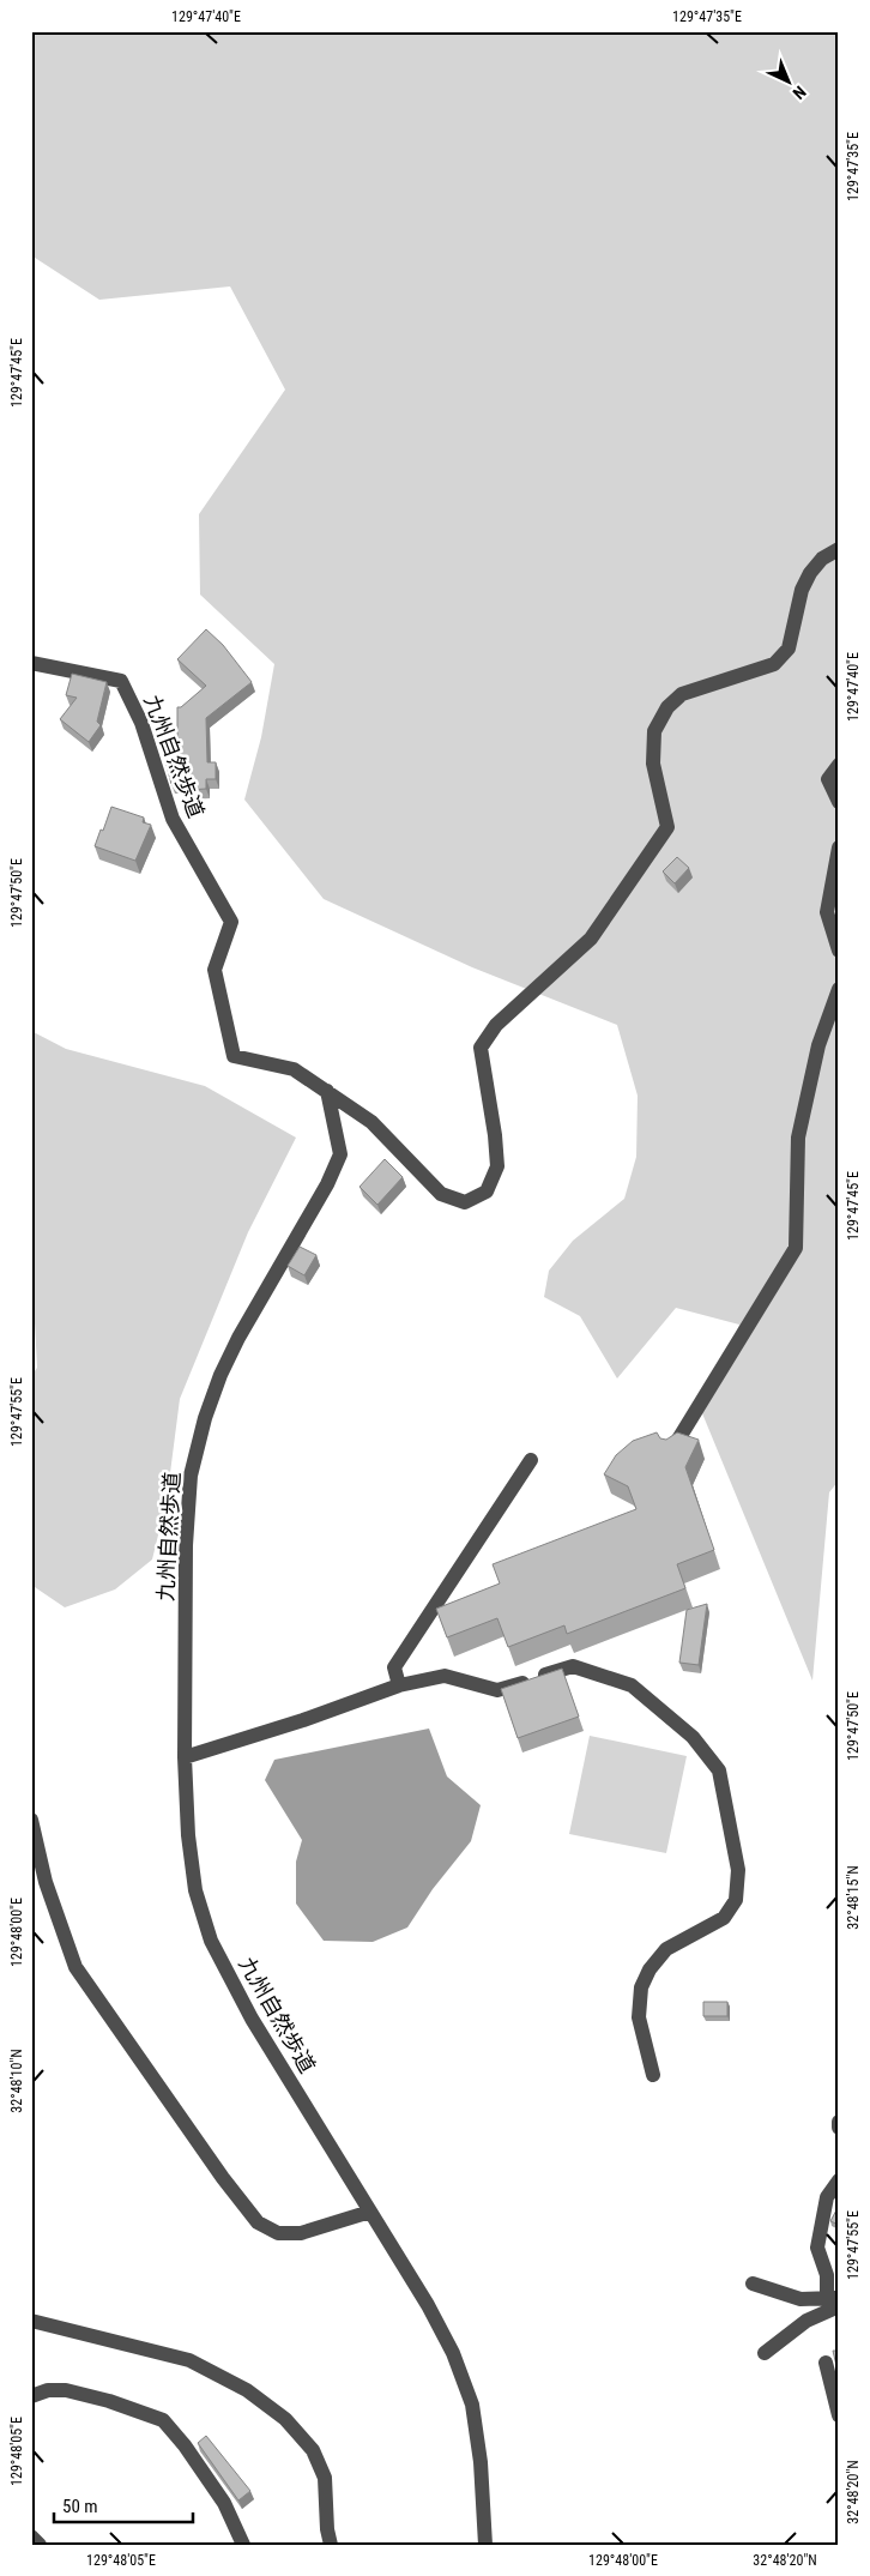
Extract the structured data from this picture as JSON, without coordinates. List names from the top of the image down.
{
  "streets": {
    "street": ["九州自然歩道"]
  },
  "scale_bar": "50 m",
  "north": "bottom right",
  "coordinates": [
    "129°47'40\"E",
    "129°47'35\"E",
    "129°47'45\"E",
    "129°47'50\"E",
    "129°47'55\"E",
    "32°48'15\"N",
    "129°48'00\"E",
    "32°48'10\"N",
    "129°48'05\"E",
    "32°48'20\"N"
  ]
}
